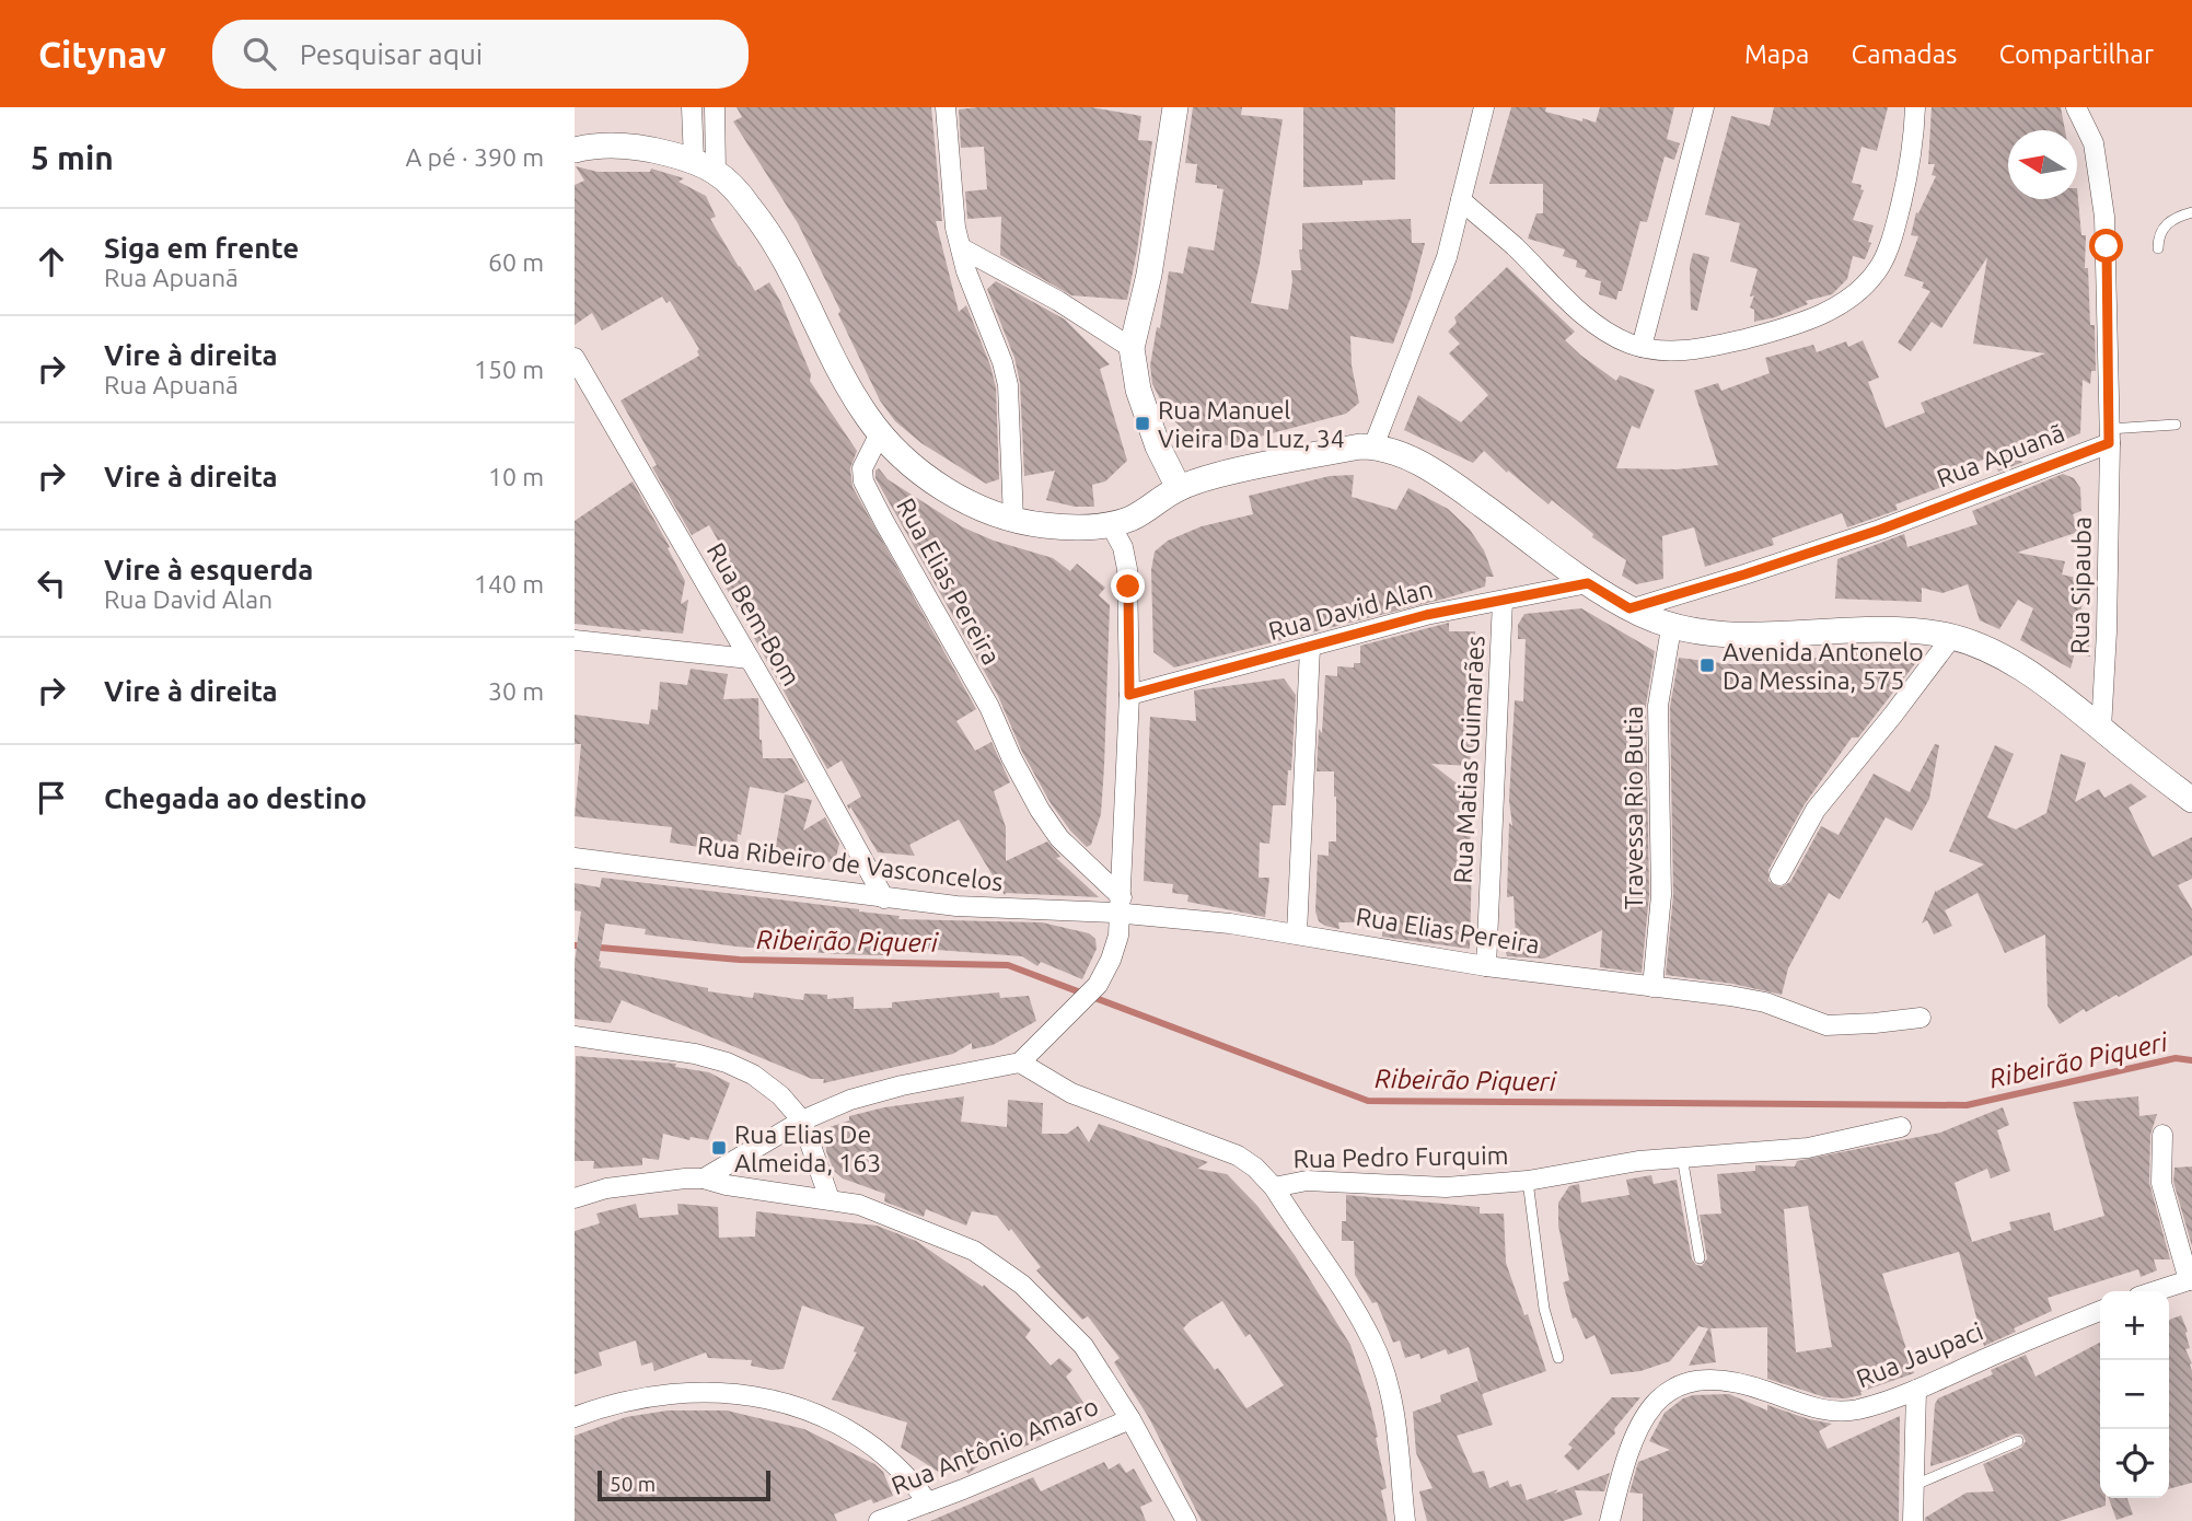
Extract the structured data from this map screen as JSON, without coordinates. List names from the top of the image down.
{
  "streets": {
    "street": [
      "Rua Apuanã",
      "Rua Elias Pereira",
      "Rua Sipauba",
      "Rua David Alan",
      "Rua Bem-Bom",
      "Rua Matias Guimarães",
      "Travessa Rio Butia",
      "Rua Ribeiro de Vasconcelos",
      "Rua Pedro Furquim",
      "Rua Jaupaci",
      "Rua Antônio Amaro"
    ]
  },
  "crossings": [
    ["Rua Apuanã", "Rua Sipauba"],
    ["Rua Elias Pereira", "Rua Matias Guimarães"],
    ["Rua Elias Pereira", "Travessa Rio Butia"],
    ["Rua Elias Pereira", "Rua Ribeiro de Vasconcelos"],
    ["Rua David Alan", "Rua Matias Guimarães"],
    ["Rua Bem-Bom", "Rua Ribeiro de Vasconcelos"]
  ],
  "water": ["Ribeirão Piqueri"],
  "places": {
    "transit": ["Rua Manuel Vieira Da Luz, 34", "Avenida Antonelo Da Messina, 575", "Rua Elias De Almeida, 163"]
  },
  "scale_bar": "50 m",
  "north": "left",
  "page": {
    "header": "Citynav",
    "search": "Pesquisar aqui",
    "nav": ["Mapa", "Camadas", "Compartilhar"],
    "heading": ["5 min", "A pé · 390 m"],
    "list": [
      ["Siga em frente", "Rua Apuanã", "60 m"],
      ["Vire à direita", "Rua Apuanã", "150 m"],
      ["Vire à direita", "10 m"],
      ["Vire à esquerda", "Rua David Alan", "140 m"],
      ["Vire à direita", "30 m"],
      "Chegada ao destino"
    ],
    "map_buttons": ["+", "−"],
    "scale": "50 m"
  }
}
